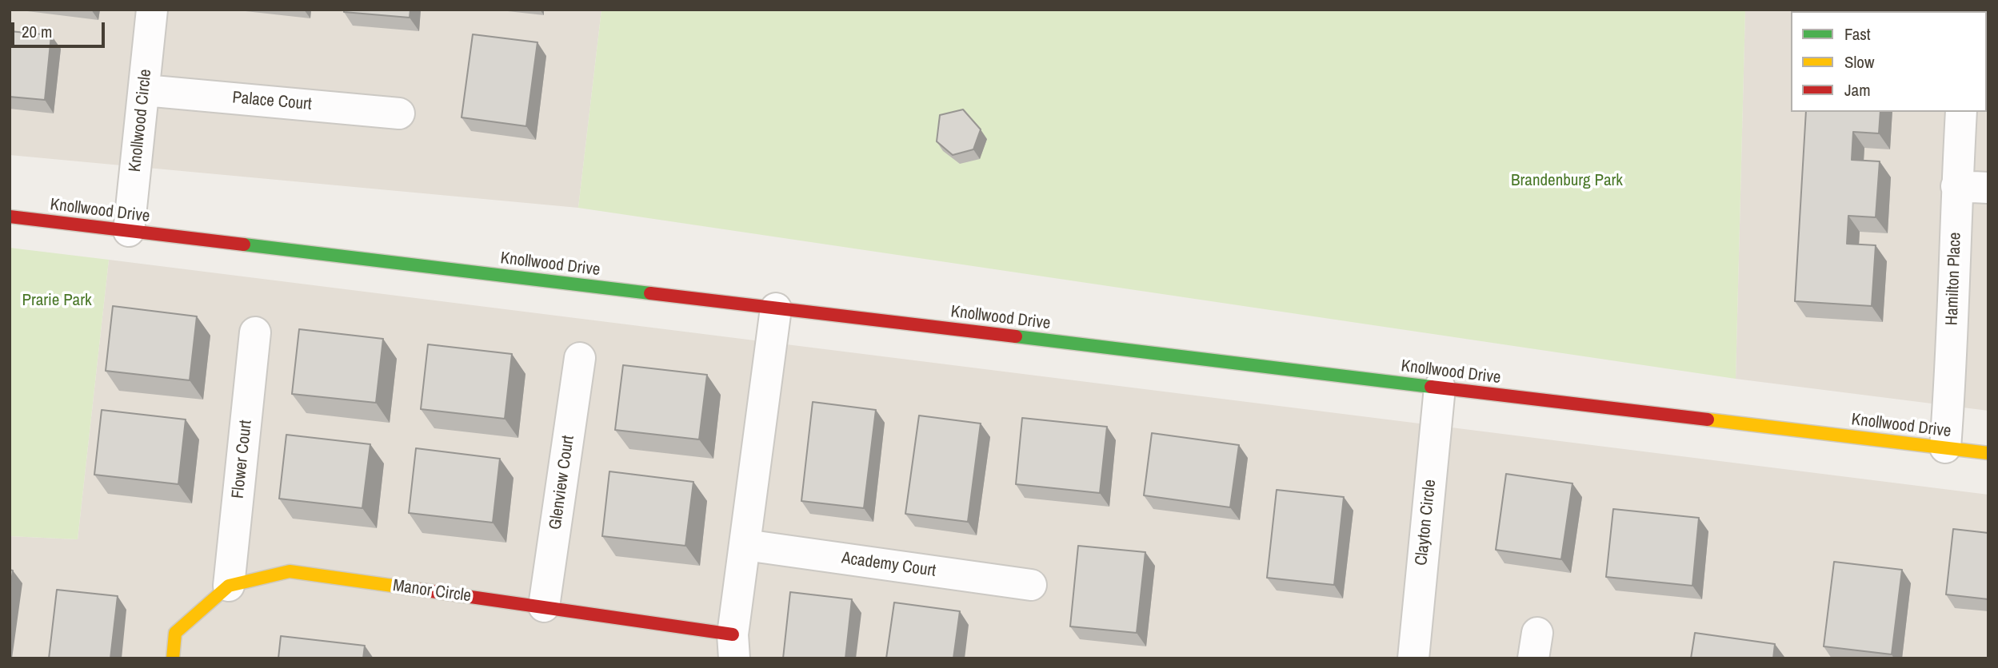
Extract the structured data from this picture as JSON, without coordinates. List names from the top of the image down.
{
  "streets": {
    "street": [
      "Palace Court",
      "Knollwood Circle",
      "Knollwood Drive",
      "Hamilton Place",
      "Flower Court",
      "Glenview Court",
      "Clayton Circle",
      "Academy Court",
      "Manor Circle"
    ]
  },
  "crossings": [
    ["Palace Court", "Knollwood Circle"],
    ["Knollwood Circle", "Knollwood Drive"],
    ["Knollwood Drive", "Hamilton Place"],
    ["Knollwood Drive", "Clayton Circle"],
    ["Knollwood Drive", "Manor Circle"],
    ["Flower Court", "Manor Circle"],
    ["Glenview Court", "Manor Circle"],
    ["Academy Court", "Manor Circle"]
  ],
  "parks": ["Brandenburg Park", "Prarie Park"],
  "legend": ["Fast", "Slow", "Jam"],
  "scale_bar": "20 m"
}
